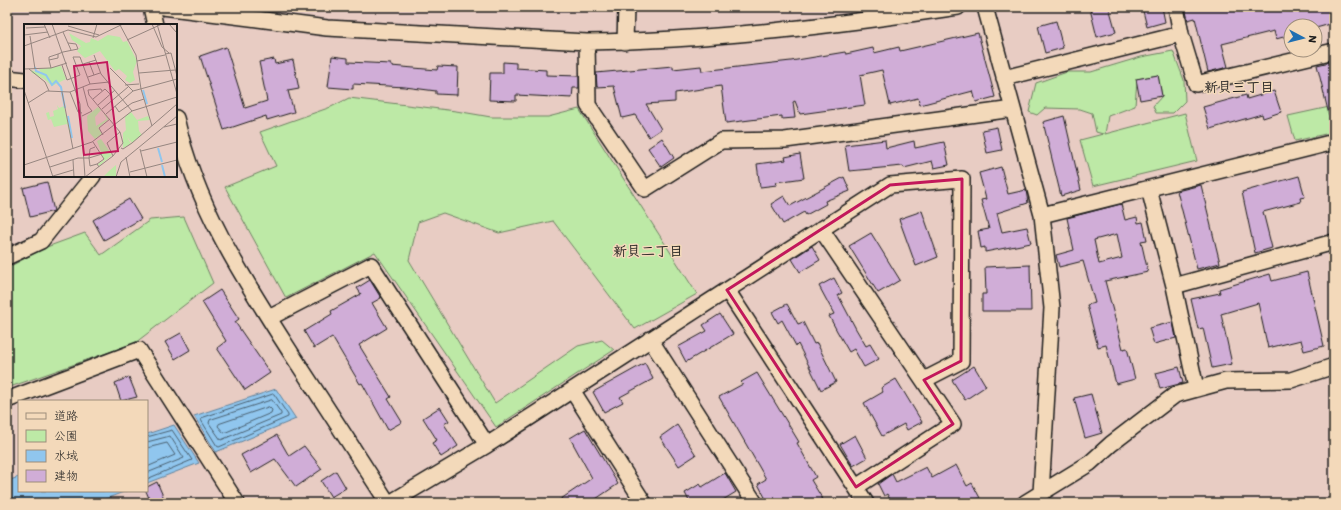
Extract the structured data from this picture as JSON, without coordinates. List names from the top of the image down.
{
  "districts": ["新貝三丁目", "新貝二丁目"],
  "legend": [
    "道路",
    "公園",
    "水域",
    "建物"
  ],
  "north": "right"
}
